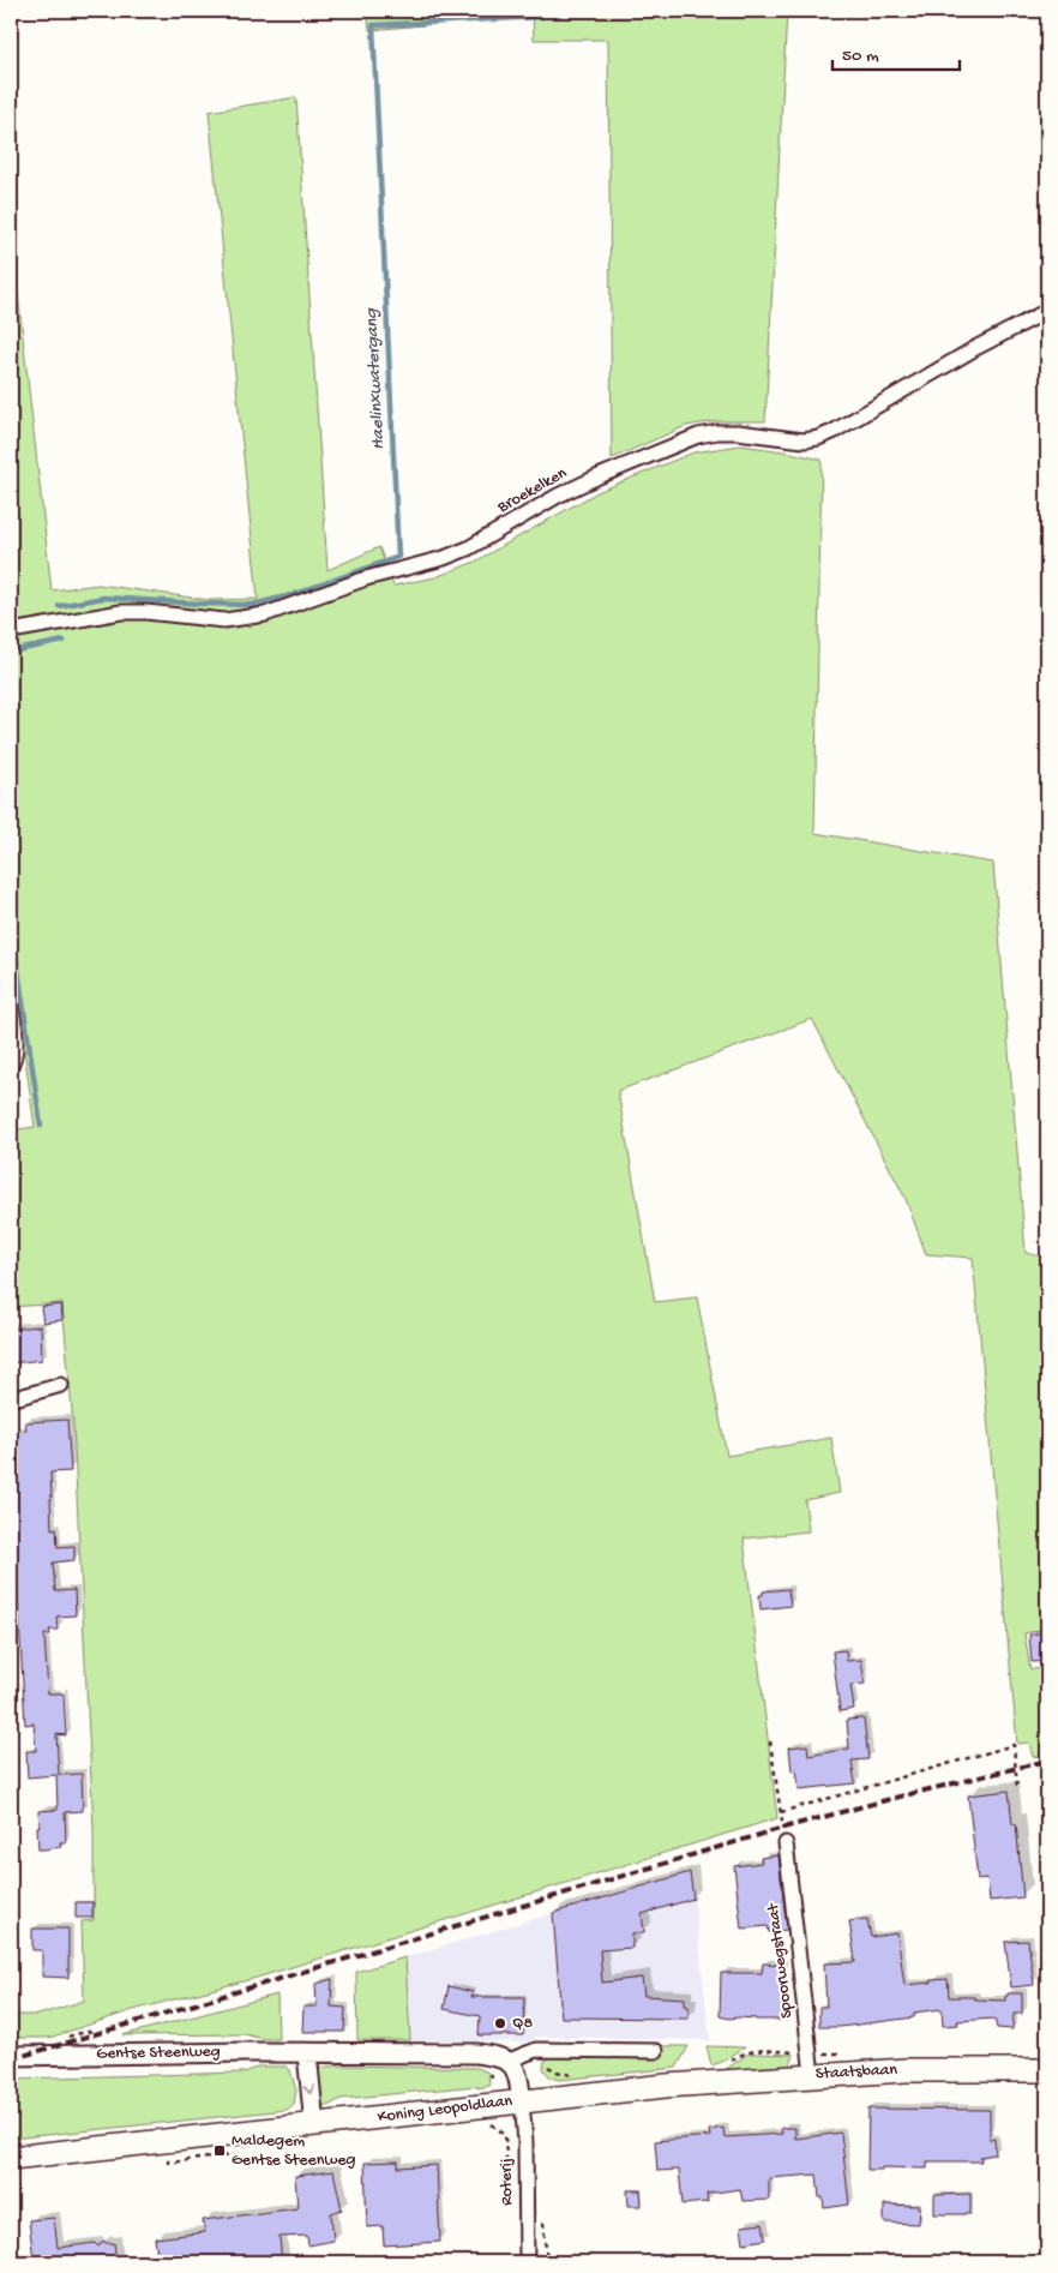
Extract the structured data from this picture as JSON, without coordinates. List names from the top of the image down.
{
  "streets": {
    "main road": ["Staatsbaan", "Koning Leopoldlaan"],
    "street": [
      "Broekelken",
      "Spoorwegstraat",
      "Gentse Steenweg",
      "Roterij"
    ]
  },
  "crossings": [
    ["Spoorwegstraat", "Staatsbaan"],
    ["Staatsbaan", "Koning Leopoldlaan"],
    ["Koning Leopoldlaan", "Roterij"]
  ],
  "water": ["Haelinxwatergang"],
  "places": {
    "other": ["Q8"],
    "transit": ["Maldegem Gentse Steenweg"]
  },
  "scale_bar": "50 m"
}
